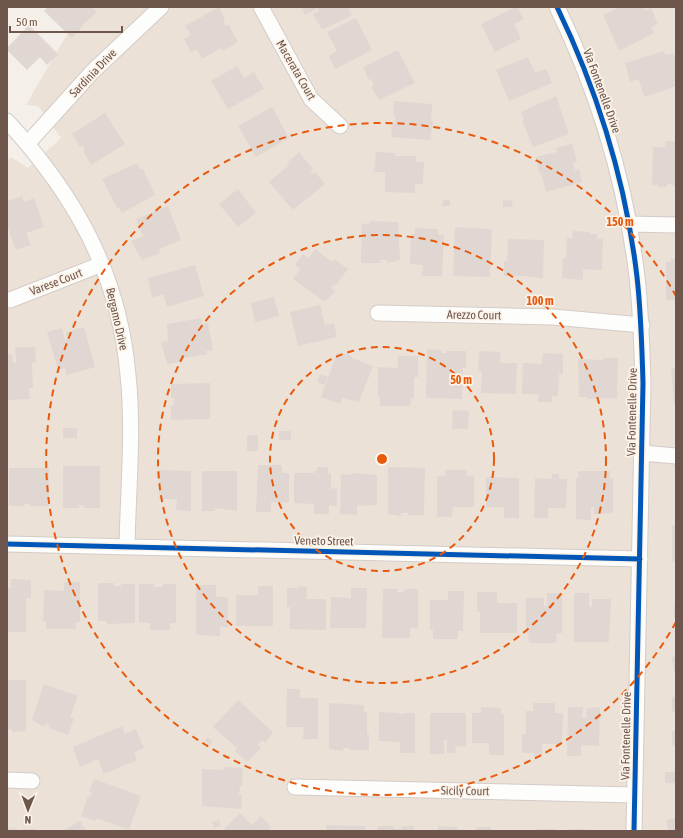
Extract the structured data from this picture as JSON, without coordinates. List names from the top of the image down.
{
  "streets": {
    "street": [
      "Macerata Court",
      "Sardinia Drive",
      "Via Fontenelle Drive",
      "Varese Court",
      "Arezzo Court",
      "Bergamo Drive",
      "Veneto Street",
      "Sicily Court"
    ]
  },
  "crossings": [
    ["Sardinia Drive", "Bergamo Drive"],
    ["Via Fontenelle Drive", "Arezzo Court"],
    ["Via Fontenelle Drive", "Veneto Street"],
    ["Via Fontenelle Drive", "Sicily Court"],
    ["Varese Court", "Bergamo Drive"],
    ["Bergamo Drive", "Veneto Street"]
  ],
  "scale_bar": "50 m",
  "north": "bottom",
  "rings": ["150 m", "100 m", "50 m"]
}
